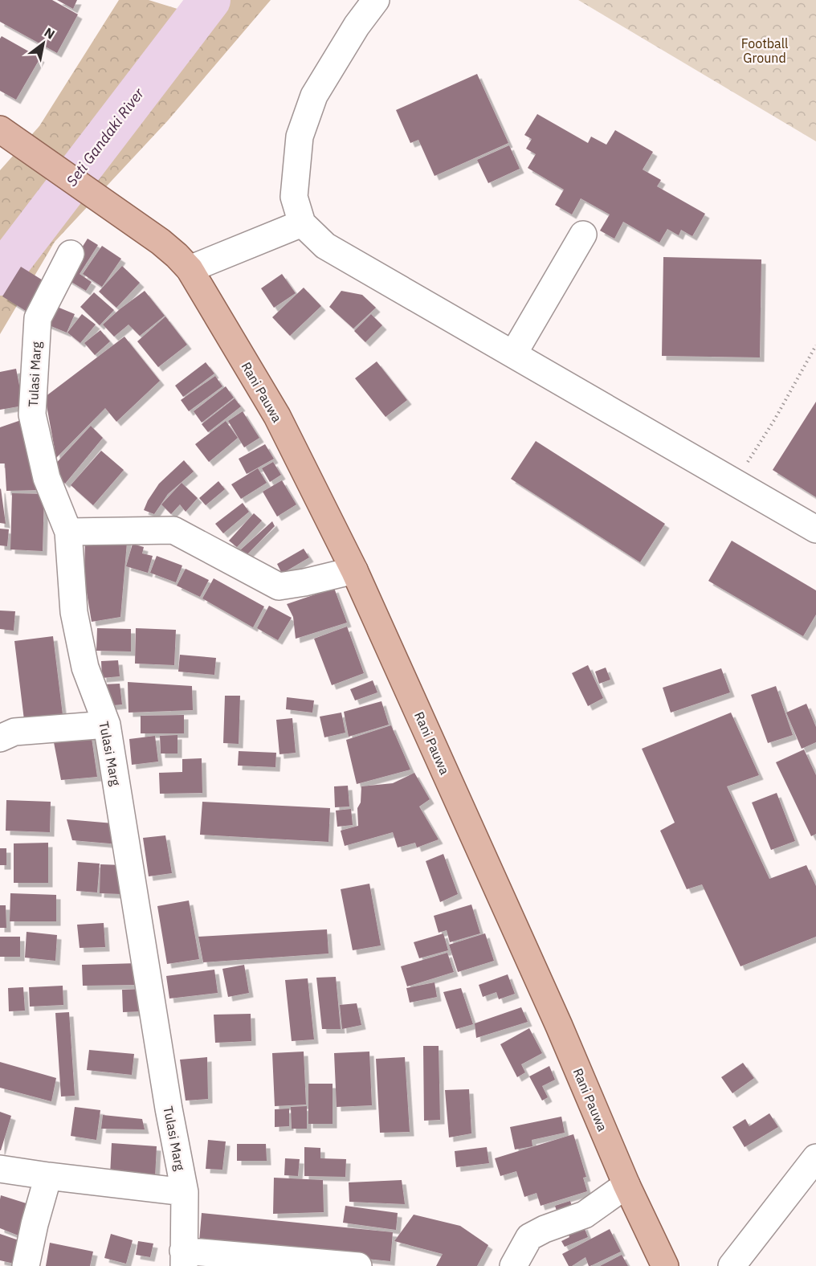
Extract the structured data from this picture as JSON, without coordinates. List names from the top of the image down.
{
  "streets": {
    "main road": ["Rani Pauwa"],
    "street": ["Tulasi Marg"]
  },
  "water": ["Seti Gandaki River"],
  "parks": ["Football Ground"],
  "north": "top right"
}
